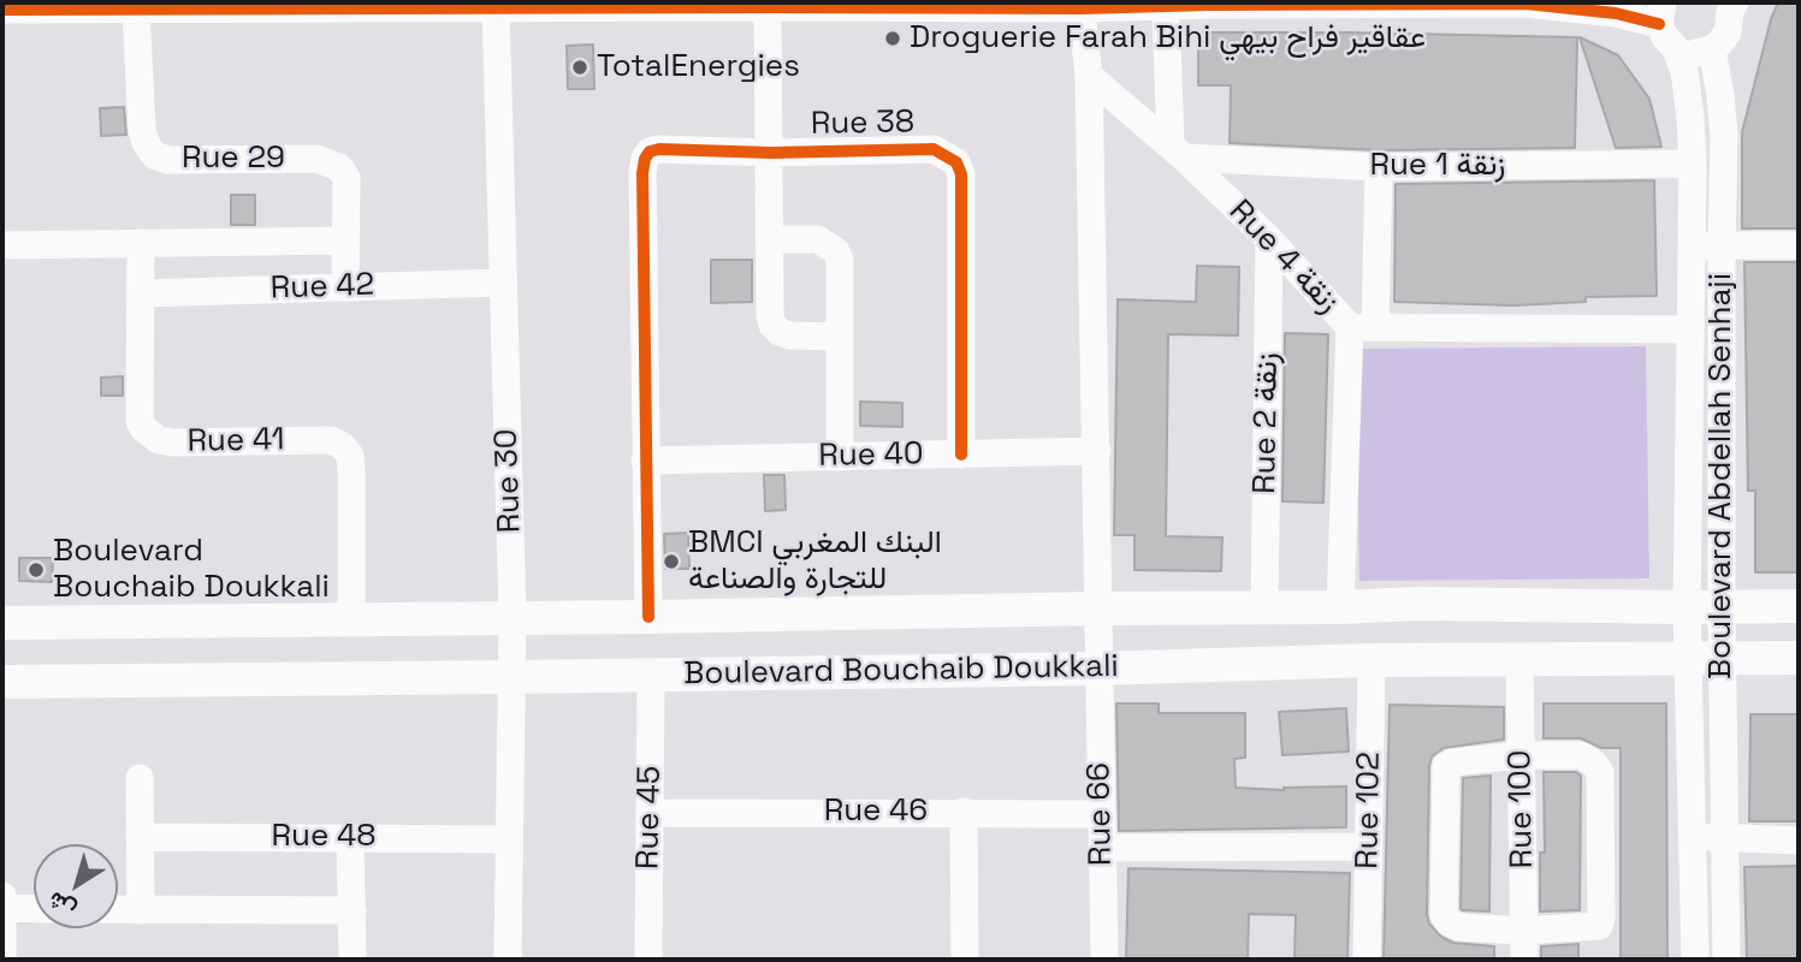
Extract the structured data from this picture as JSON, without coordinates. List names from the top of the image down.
{
  "streets": {
    "main road": ["Boulevard Bouchaib Doukkali"],
    "street": [
      "Rue 38",
      "Rue 29",
      "Rue 1 زنقة",
      "Rue 4 زنقة",
      "Rue 42",
      "Rue 2 زنقة",
      "Rue 41",
      "Rue 40",
      "Boulevard Abdellah Senhaji",
      "Rue 30",
      "Rue 100",
      "Rue 102",
      "Rue 46",
      "Rue 66",
      "Rue 45",
      "Rue 48"
    ]
  },
  "crossings": [
    ["Rue 38", "Rue 40"],
    ["Rue 29", "Rue 42"],
    ["Rue 1 زنقة", "Rue 4 زنقة"],
    ["Rue 1 زنقة", "Boulevard Abdellah Senhaji"],
    ["Rue 4 زنقة", "Rue 2 زنقة"],
    ["Rue 4 زنقة", "Boulevard Abdellah Senhaji"],
    ["Rue 4 زنقة", "Rue 66"],
    ["Rue 42", "Rue 41"],
    ["Rue 42", "Rue 30"],
    ["Rue 2 زنقة", "Boulevard Bouchaib Doukkali"],
    ["Rue 41", "Boulevard Bouchaib Doukkali"],
    ["Rue 40", "Rue 66"],
    ["Boulevard Abdellah Senhaji", "Boulevard Bouchaib Doukkali"],
    ["Rue 30", "Boulevard Bouchaib Doukkali"],
    ["Rue 30", "Rue 48"],
    ["Boulevard Bouchaib Doukkali", "Rue 100"],
    ["Boulevard Bouchaib Doukkali", "Rue 102"],
    ["Boulevard Bouchaib Doukkali", "Rue 66"],
    ["Boulevard Bouchaib Doukkali", "Rue 45"],
    ["Rue 46", "Rue 66"],
    ["Rue 46", "Rue 45"]
  ],
  "places": [
    "Droguerie Farah Bihi عقاقير فراح بيهي",
    "TotalEnergies",
    "BMCI البنك المغربي للتجارة والصناعة",
    "Boulevard Bouchaib Doukkali"
  ],
  "north": "bottom left"
}
